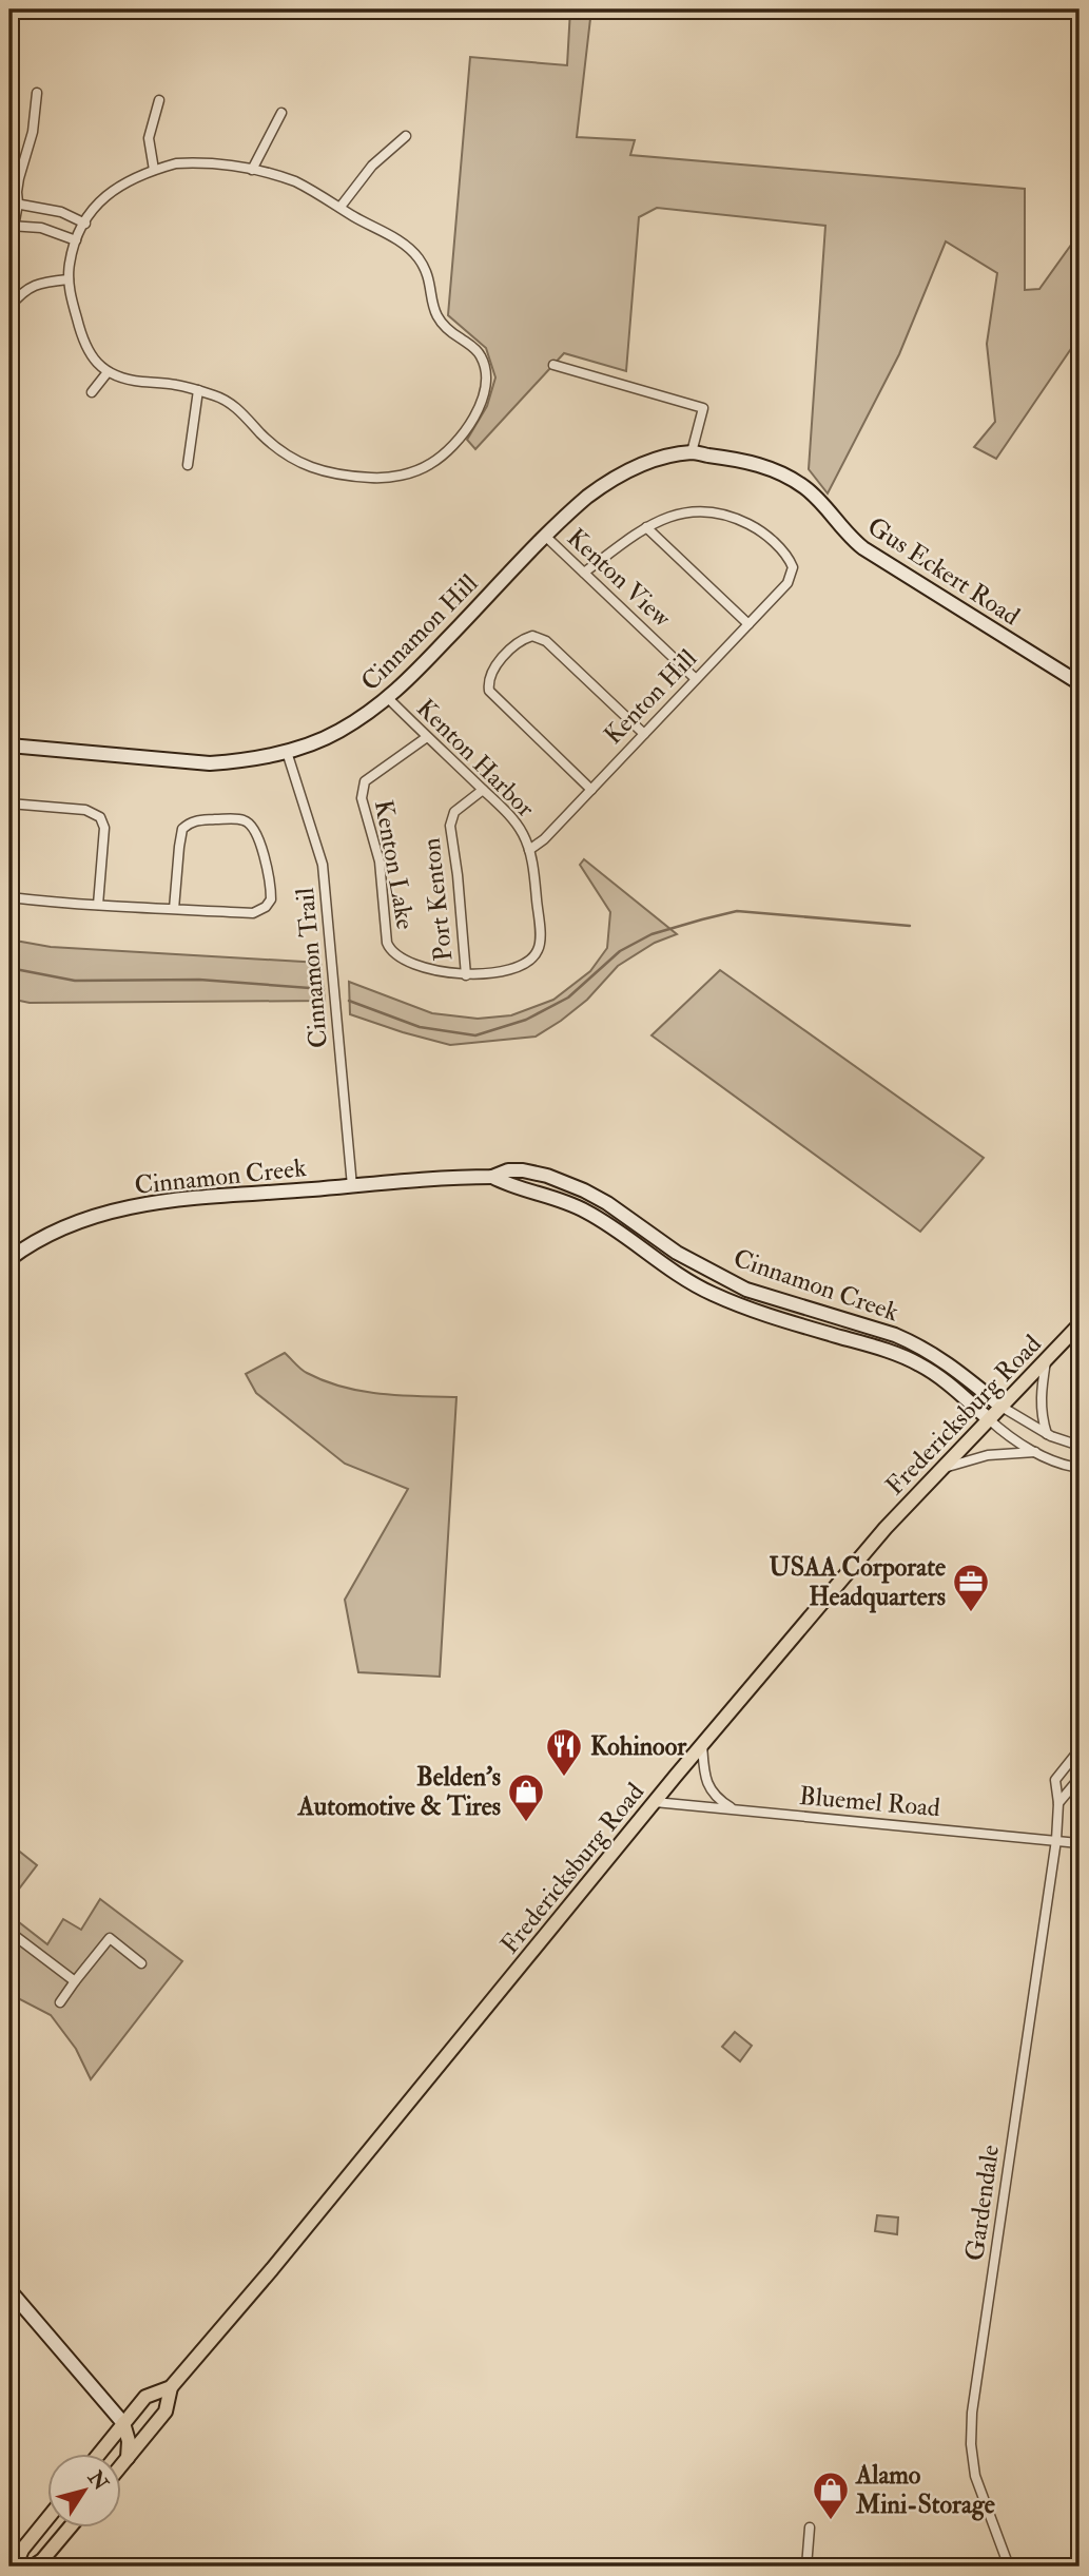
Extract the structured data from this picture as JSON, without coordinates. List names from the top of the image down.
{
  "streets": {
    "main road": ["Fredericksburg Road"],
    "street": [
      "Gus Eckert Road",
      "Kenton View",
      "Cinnamon Hill",
      "Kenton Hill",
      "Kenton Harbor",
      "Kenton Lake",
      "Port Kenton",
      "Cinnamon Trail",
      "Cinnamon Creek",
      "Bluemel Road",
      "Gardendale"
    ]
  },
  "crossings": [
    ["Gus Eckert Road", "Cinnamon Hill"],
    ["Kenton View", "Cinnamon Hill"],
    ["Kenton View", "Kenton Hill"],
    ["Cinnamon Hill", "Kenton Harbor"],
    ["Cinnamon Hill", "Cinnamon Trail"],
    ["Kenton Hill", "Kenton Harbor"],
    ["Kenton Harbor", "Kenton Lake"],
    ["Kenton Harbor", "Port Kenton"],
    ["Kenton Lake", "Port Kenton"],
    ["Cinnamon Trail", "Cinnamon Creek"],
    ["Cinnamon Creek", "Fredericksburg Road"],
    ["Fredericksburg Road", "Bluemel Road"],
    ["Bluemel Road", "Gardendale"]
  ],
  "places": {
    "office": ["USAA Corporate Headquarters"],
    "restaurant": ["Kohinoor"],
    "shop": ["Belden's Automotive & Tires", "Alamo Mini-Storage"]
  },
  "north": "top right"
}
